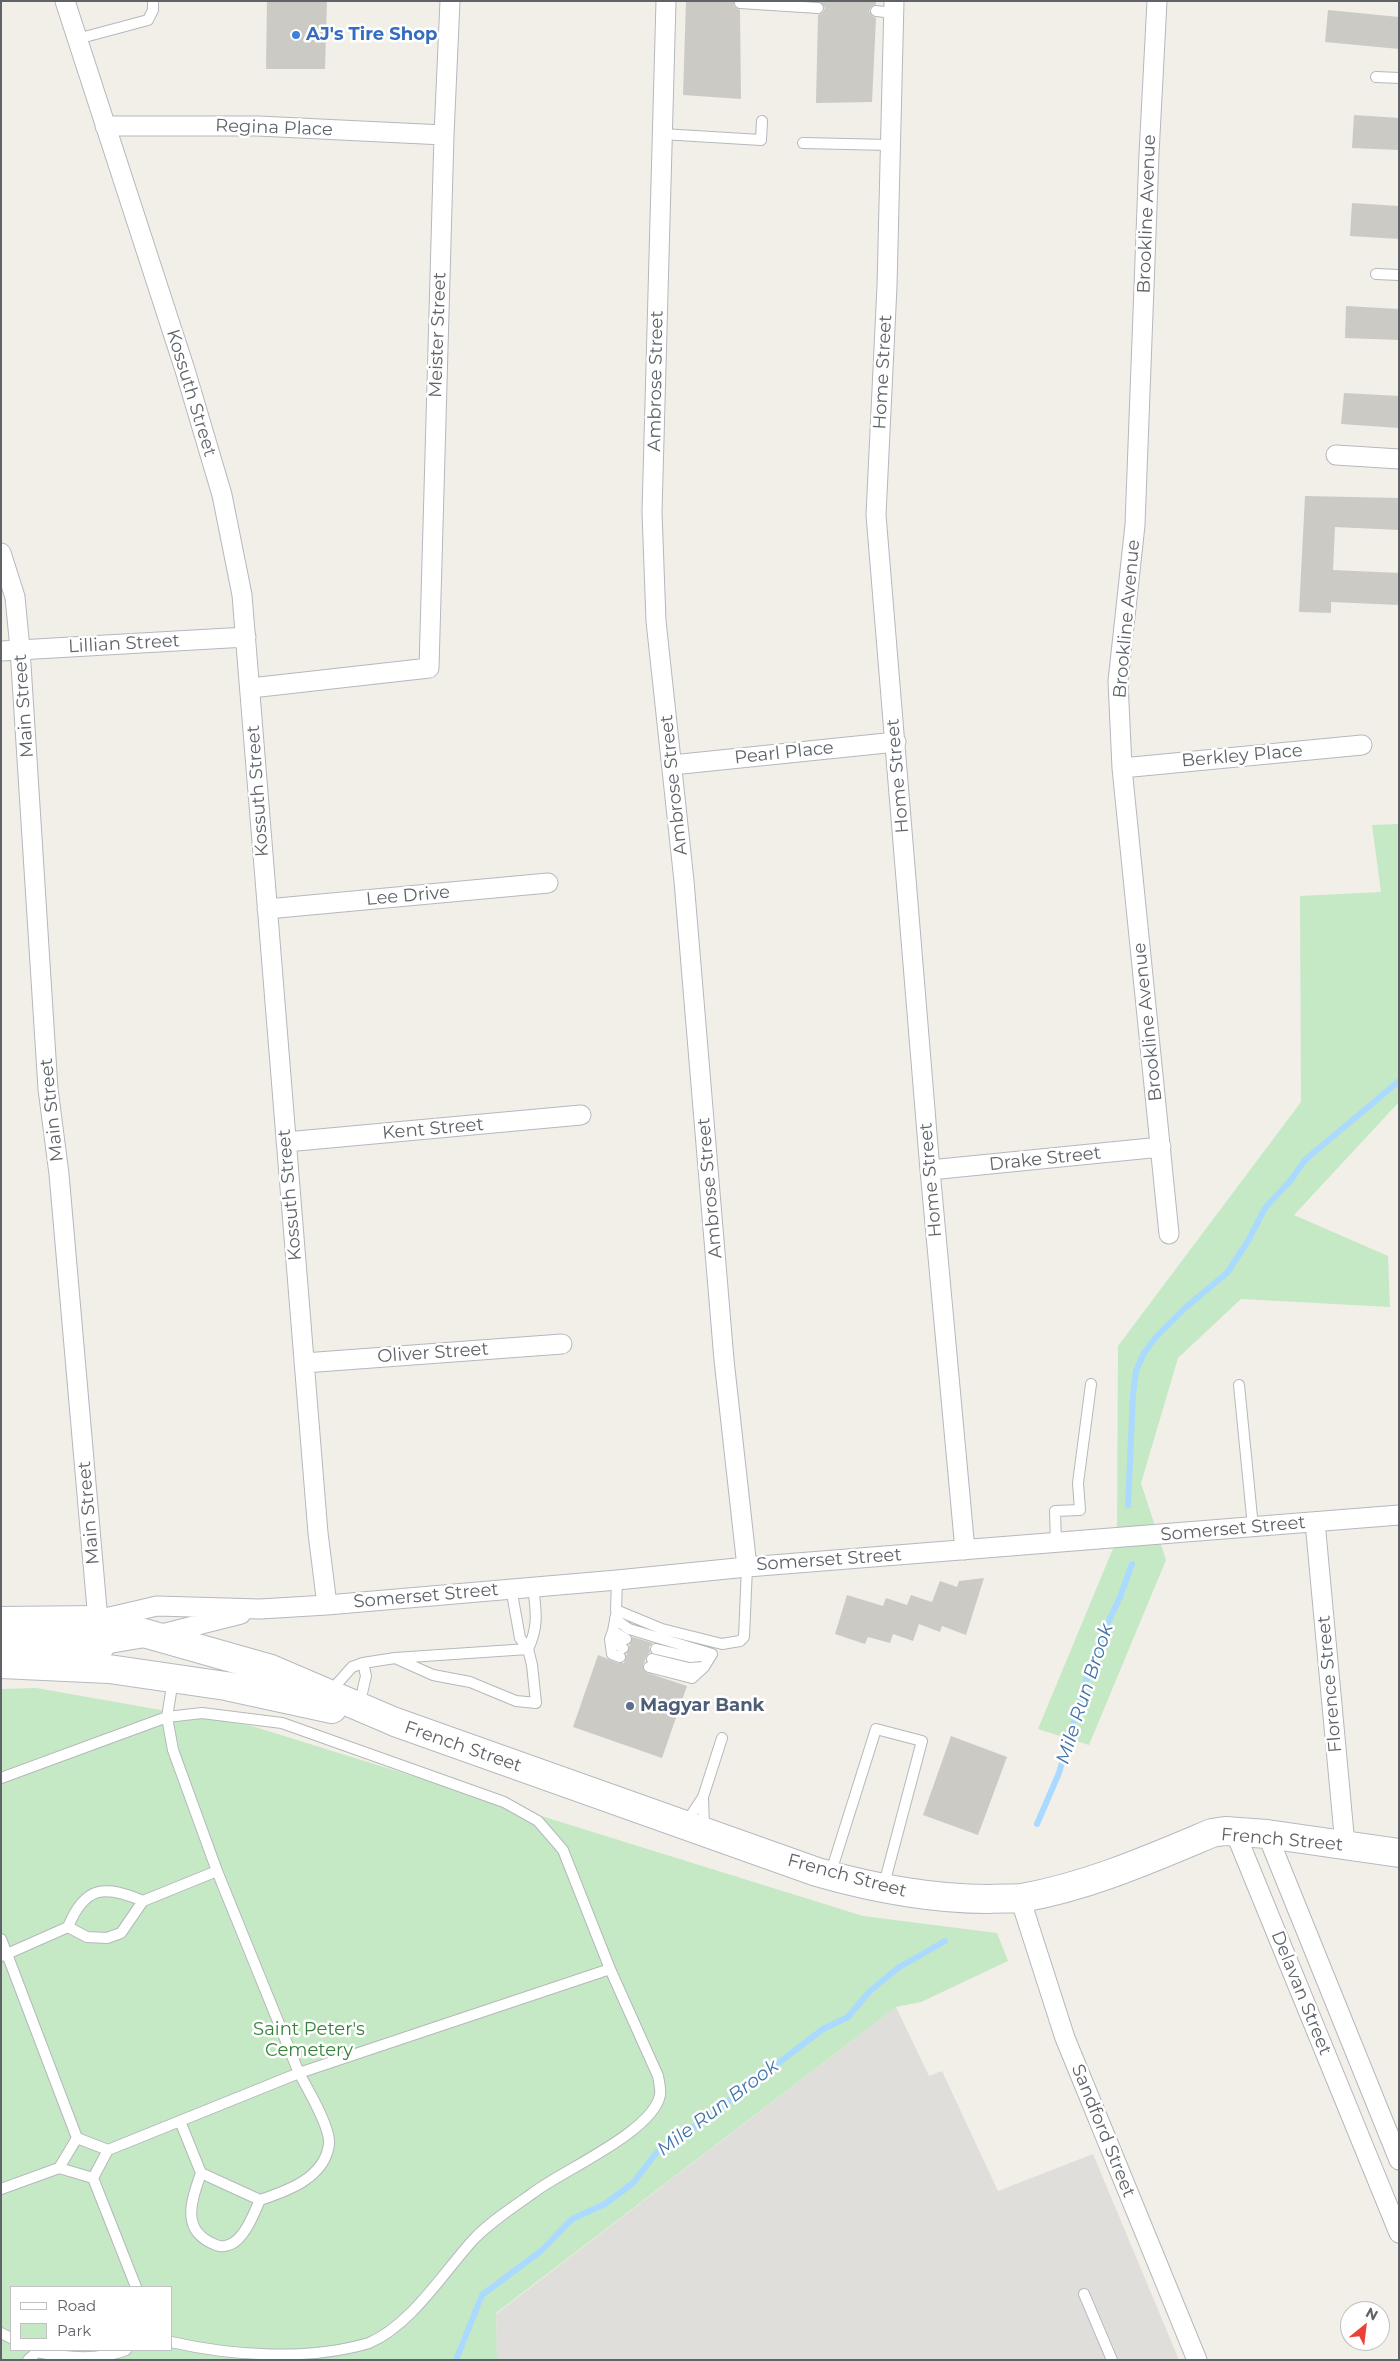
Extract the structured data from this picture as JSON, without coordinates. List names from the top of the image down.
{
  "streets": {
    "main road": ["Somerset Street", "French Street"],
    "street": [
      "Regina Place",
      "Brookline Avenue",
      "Meister Street",
      "Home Street",
      "Ambrose Street",
      "Kossuth Street",
      "Lillian Street",
      "Main Street",
      "Pearl Place",
      "Berkley Place",
      "Lee Drive",
      "Kent Street",
      "Drake Street",
      "Oliver Street",
      "Florence Street",
      "Delavan Street",
      "Sandford Street"
    ]
  },
  "crossings": [
    ["Regina Place", "Meister Street"],
    ["Regina Place", "Kossuth Street"],
    ["Brookline Avenue", "Berkley Place"],
    ["Brookline Avenue", "Drake Street"],
    ["Meister Street", "Kossuth Street"],
    ["Home Street", "Pearl Place"],
    ["Home Street", "Drake Street"],
    ["Home Street", "Somerset Street"],
    ["Ambrose Street", "Pearl Place"],
    ["Ambrose Street", "Somerset Street"],
    ["Kossuth Street", "Lillian Street"],
    ["Kossuth Street", "Lee Drive"],
    ["Kossuth Street", "Kent Street"],
    ["Kossuth Street", "Oliver Street"],
    ["Kossuth Street", "Somerset Street"],
    ["Lillian Street", "Main Street"],
    ["Main Street", "Somerset Street"],
    ["Main Street", "French Street"],
    ["Somerset Street", "Florence Street"],
    ["Somerset Street", "French Street"],
    ["Florence Street", "French Street"],
    ["French Street", "Delavan Street"],
    ["French Street", "Sandford Street"]
  ],
  "water": ["Mile Run Brook"],
  "parks": ["Saint Peter's Cemetery"],
  "places": ["AJ's Tire Shop", "Magyar Bank"],
  "legend": ["Road", "Park"],
  "north": "top right"
}
